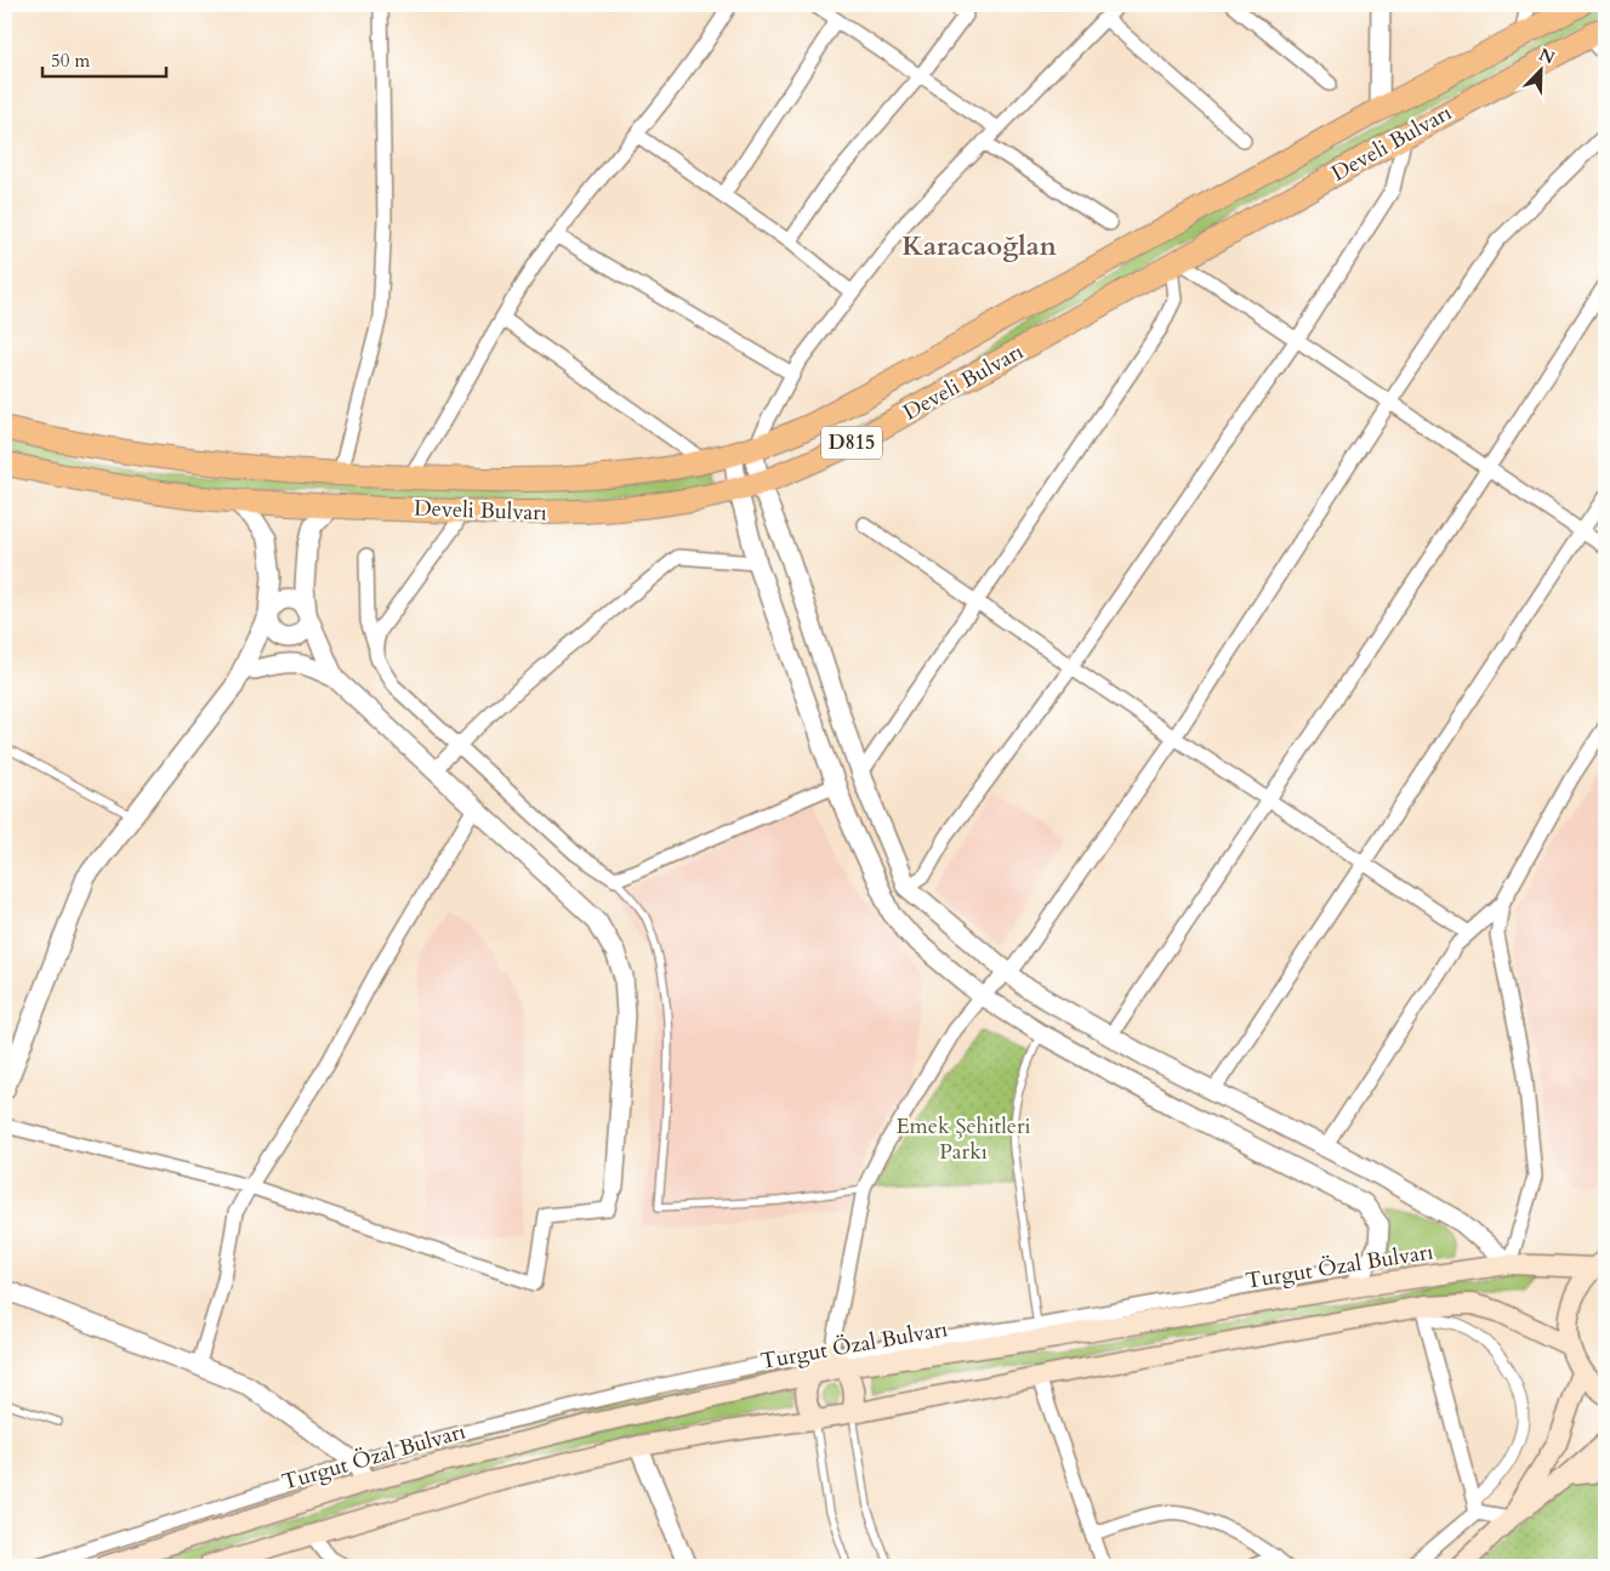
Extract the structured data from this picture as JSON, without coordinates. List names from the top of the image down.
{
  "streets": {
    "highway": ["Develi Bulvarı", "D815"],
    "main road": ["Turgut Özal Bulvarı"]
  },
  "districts": ["Karacaoğlan"],
  "parks": ["Emek Şehitleri Parkı"],
  "scale_bar": "50 m",
  "north": "top right"
}
